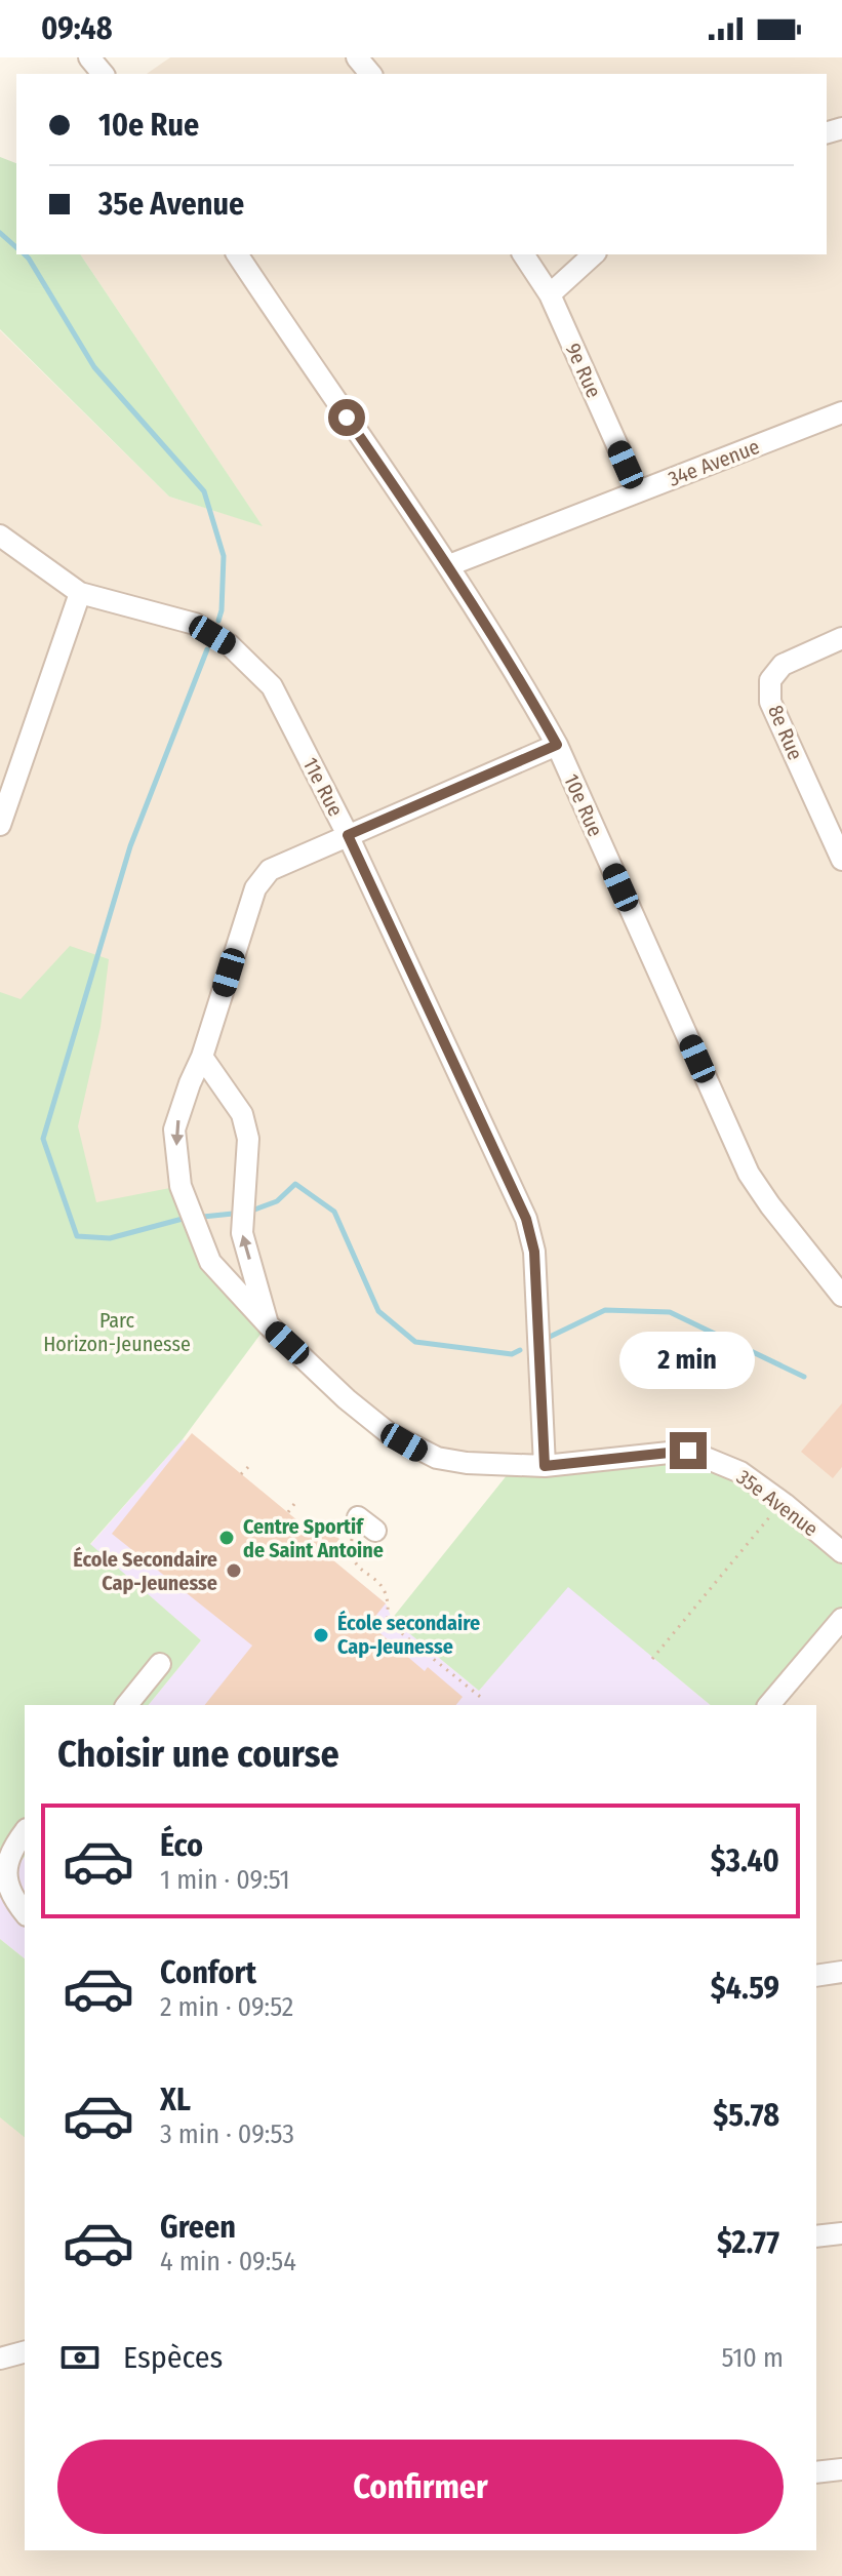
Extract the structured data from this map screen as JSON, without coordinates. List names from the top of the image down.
{
  "streets": {
    "street": [
      "9e Rue",
      "34e Avenue",
      "8e Rue",
      "11e Rue",
      "10e Rue",
      "35e Avenue"
    ]
  },
  "crossings": [
    ["9e Rue", "34e Avenue"],
    ["34e Avenue", "10e Rue"],
    ["11e Rue", "35e Avenue"],
    ["10e Rue", "35e Avenue"]
  ],
  "parks": ["Parc Horizon-Jeunesse"],
  "places": ["Centre Sportif de Saint Antoine", "École Secondaire Cap-Jeunesse", "École secondaire Cap-Jeunesse"],
  "page": {
    "status": "09:48",
    "banner": ["10e Rue", "35e Avenue"],
    "bubble": "2 min",
    "heading": "Choisir une course",
    "list": [
      {
        "name": "Éco",
        "note": "1 min · 09:51",
        "value": "$3.40"
      },
      {
        "name": "Confort",
        "note": "2 min · 09:52",
        "value": "$4.59"
      },
      {
        "name": "XL",
        "note": "3 min · 09:53",
        "value": "$5.78"
      },
      {
        "name": "Green",
        "note": "4 min · 09:54",
        "value": "$2.77"
      }
    ],
    "pay": ["Espèces", "510 m"],
    "buttons": "Confirmer"
  }
}
